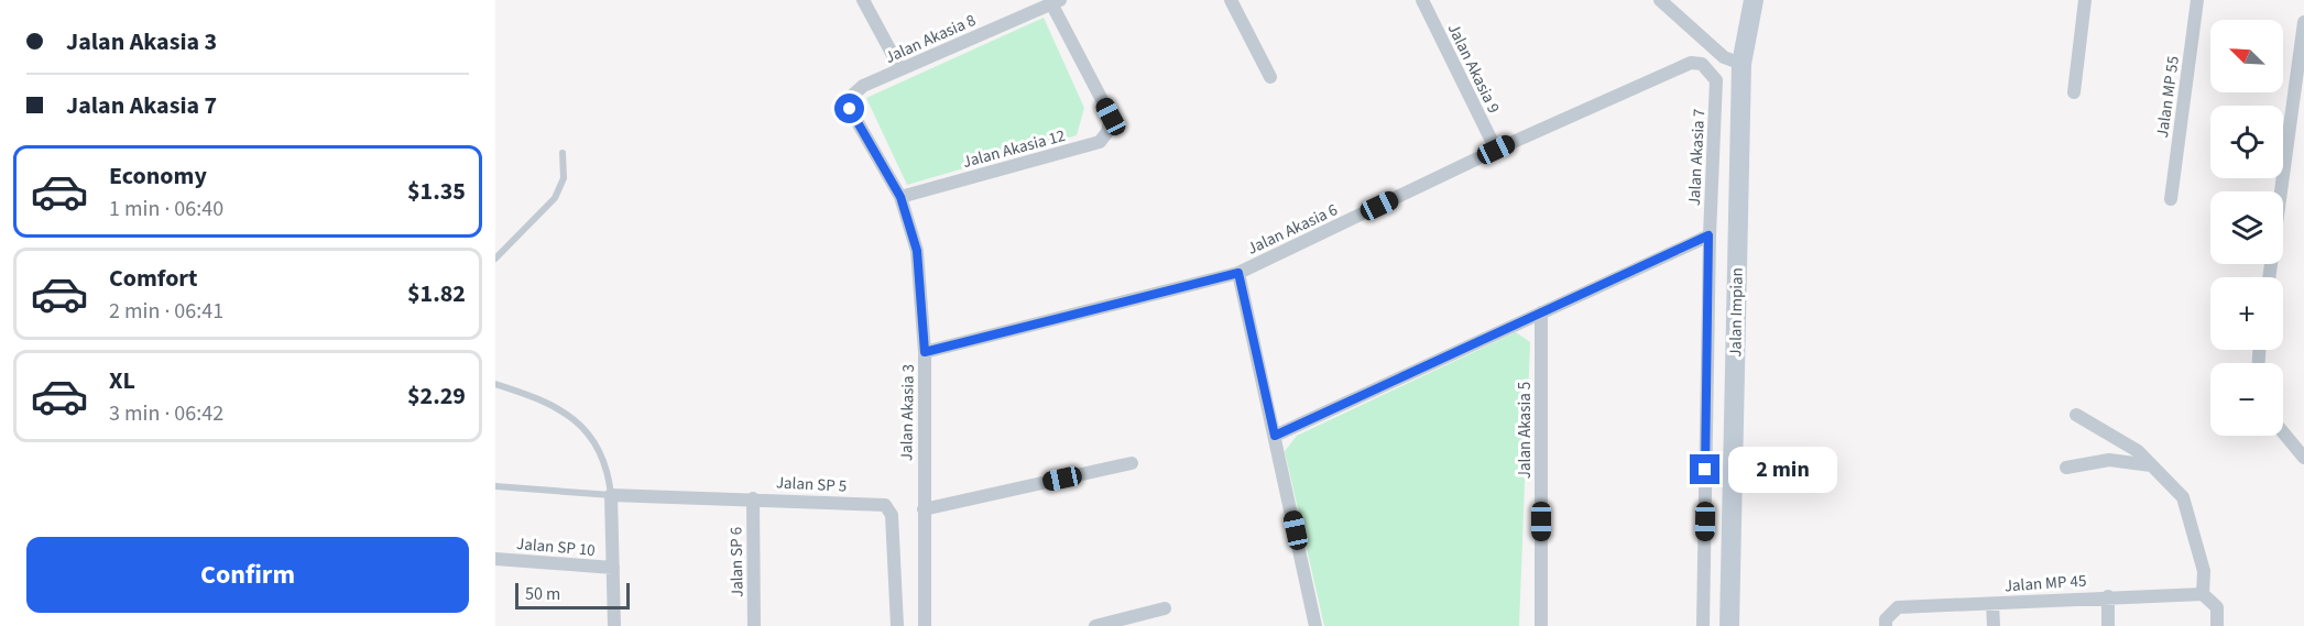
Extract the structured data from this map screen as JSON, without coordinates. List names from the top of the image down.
{
  "streets": {
    "street": [
      "Jalan Akasia 8",
      "Jalan Akasia 9",
      "Jalan MP 55",
      "Jalan Akasia 12",
      "Jalan Akasia 7",
      "Jalan Akasia 6",
      "Jalan Impian",
      "Jalan Akasia 3",
      "Jalan Akasia 5",
      "Jalan SP 5",
      "Jalan SP 10",
      "Jalan SP 6",
      "Jalan MP 45"
    ]
  },
  "crossings": [
    ["Jalan Akasia 8", "Jalan Akasia 12"],
    ["Jalan Akasia 8", "Jalan Akasia 3"],
    ["Jalan Akasia 9", "Jalan Akasia 6"],
    ["Jalan Akasia 12", "Jalan Akasia 3"],
    ["Jalan Akasia 7", "Jalan Akasia 6"],
    ["Jalan Akasia 6", "Jalan Akasia 3"],
    ["Jalan SP 5", "Jalan SP 6"]
  ],
  "scale_bar": "50 m",
  "north": "top left",
  "page": {
    "banner": ["Jalan Akasia 3", "Jalan Akasia 7"],
    "map_buttons": ["+", "−"],
    "list": [
      {
        "name": "Economy",
        "note": "1 min · 06:40",
        "value": "$1.35"
      },
      {
        "name": "Comfort",
        "note": "2 min · 06:41",
        "value": "$1.82"
      },
      {
        "name": "XL",
        "note": "3 min · 06:42",
        "value": "$2.29"
      }
    ],
    "bubble": "2 min",
    "buttons": "Confirm",
    "scale": "50 m"
  }
}
